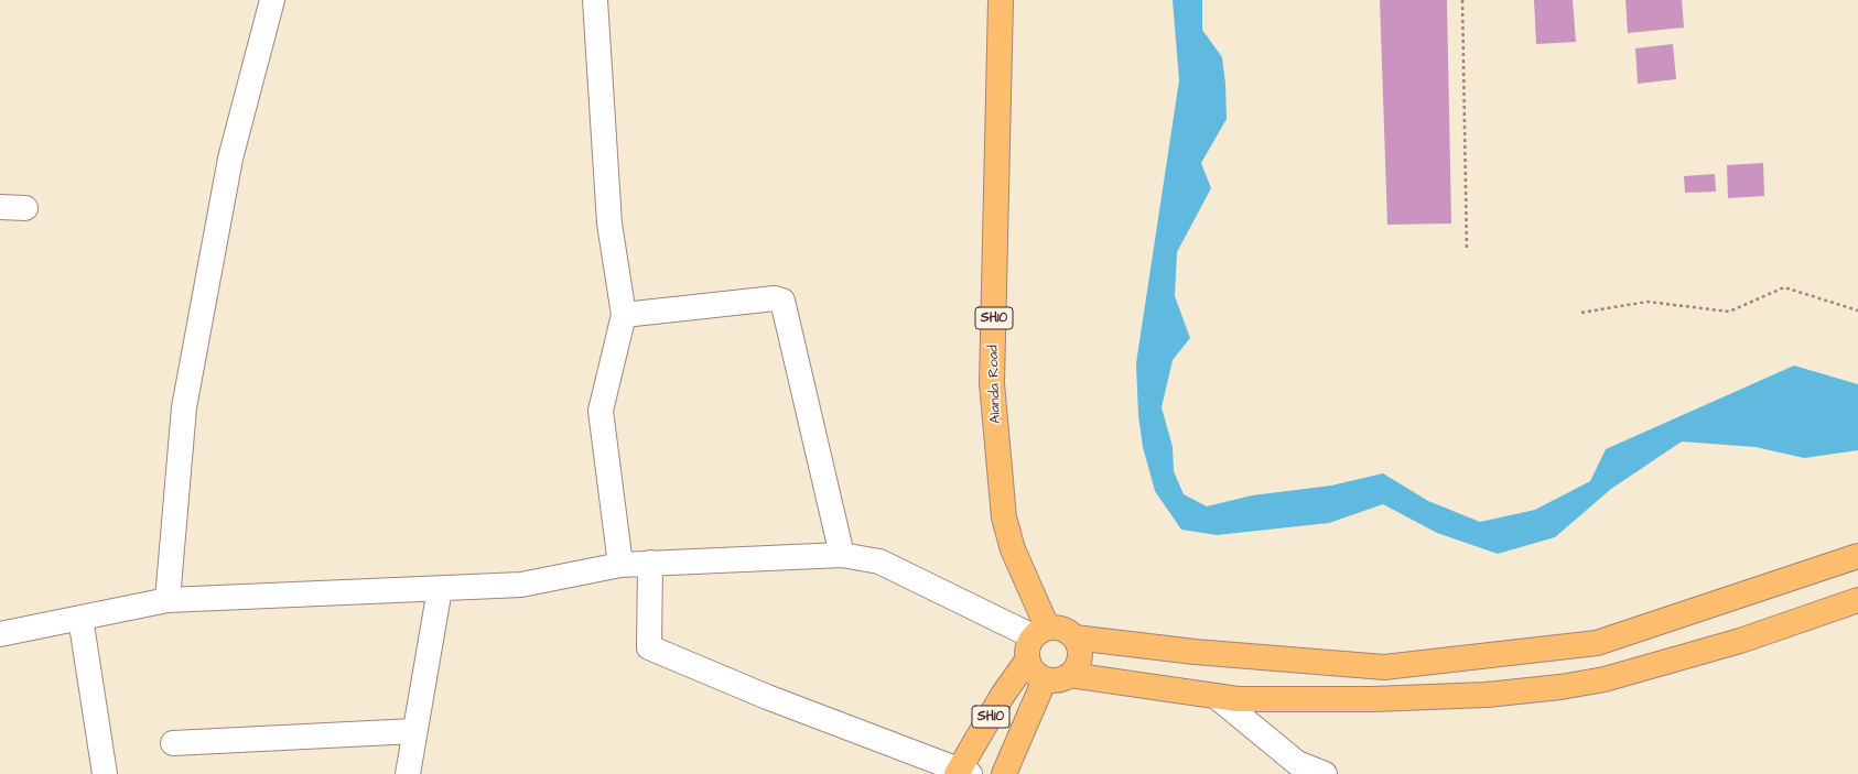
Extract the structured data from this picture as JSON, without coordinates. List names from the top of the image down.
{
  "streets": {
    "main road": ["SH10", "Alanda Road"]
  },
  "crossings": [
    ["SH10", "Alanda Road"]
  ]
}
